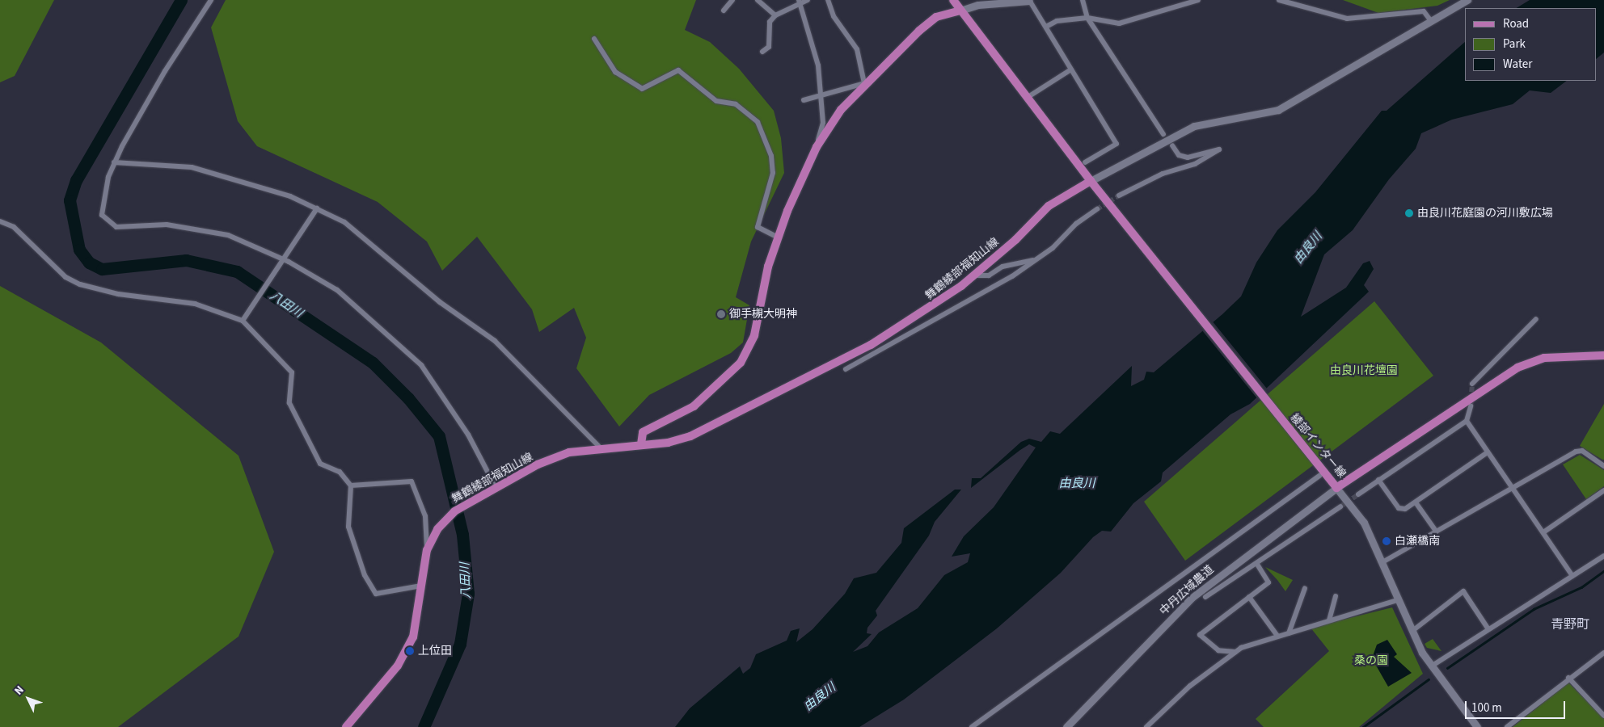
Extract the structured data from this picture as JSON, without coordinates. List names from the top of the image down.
{
  "streets": {
    "main road": ["舞鶴綾部福知山線", "綾部インター線"],
    "street": ["中丹広域農道"]
  },
  "crossings": [
    ["舞鶴綾部福知山線", "綾部インター線"],
    ["綾部インター線", "中丹広域農道"]
  ],
  "districts": ["青野町"],
  "water": ["由良川", "八田川"],
  "parks": ["由良川花壇園", "桑の園"],
  "places": [
    "由良川花庭園の河川敷広場",
    "御手槻大明神",
    "白瀬橋南",
    "上位田"
  ],
  "legend": ["Road", "Park", "Water"],
  "scale_bar": "100 m",
  "north": "top left"
}
